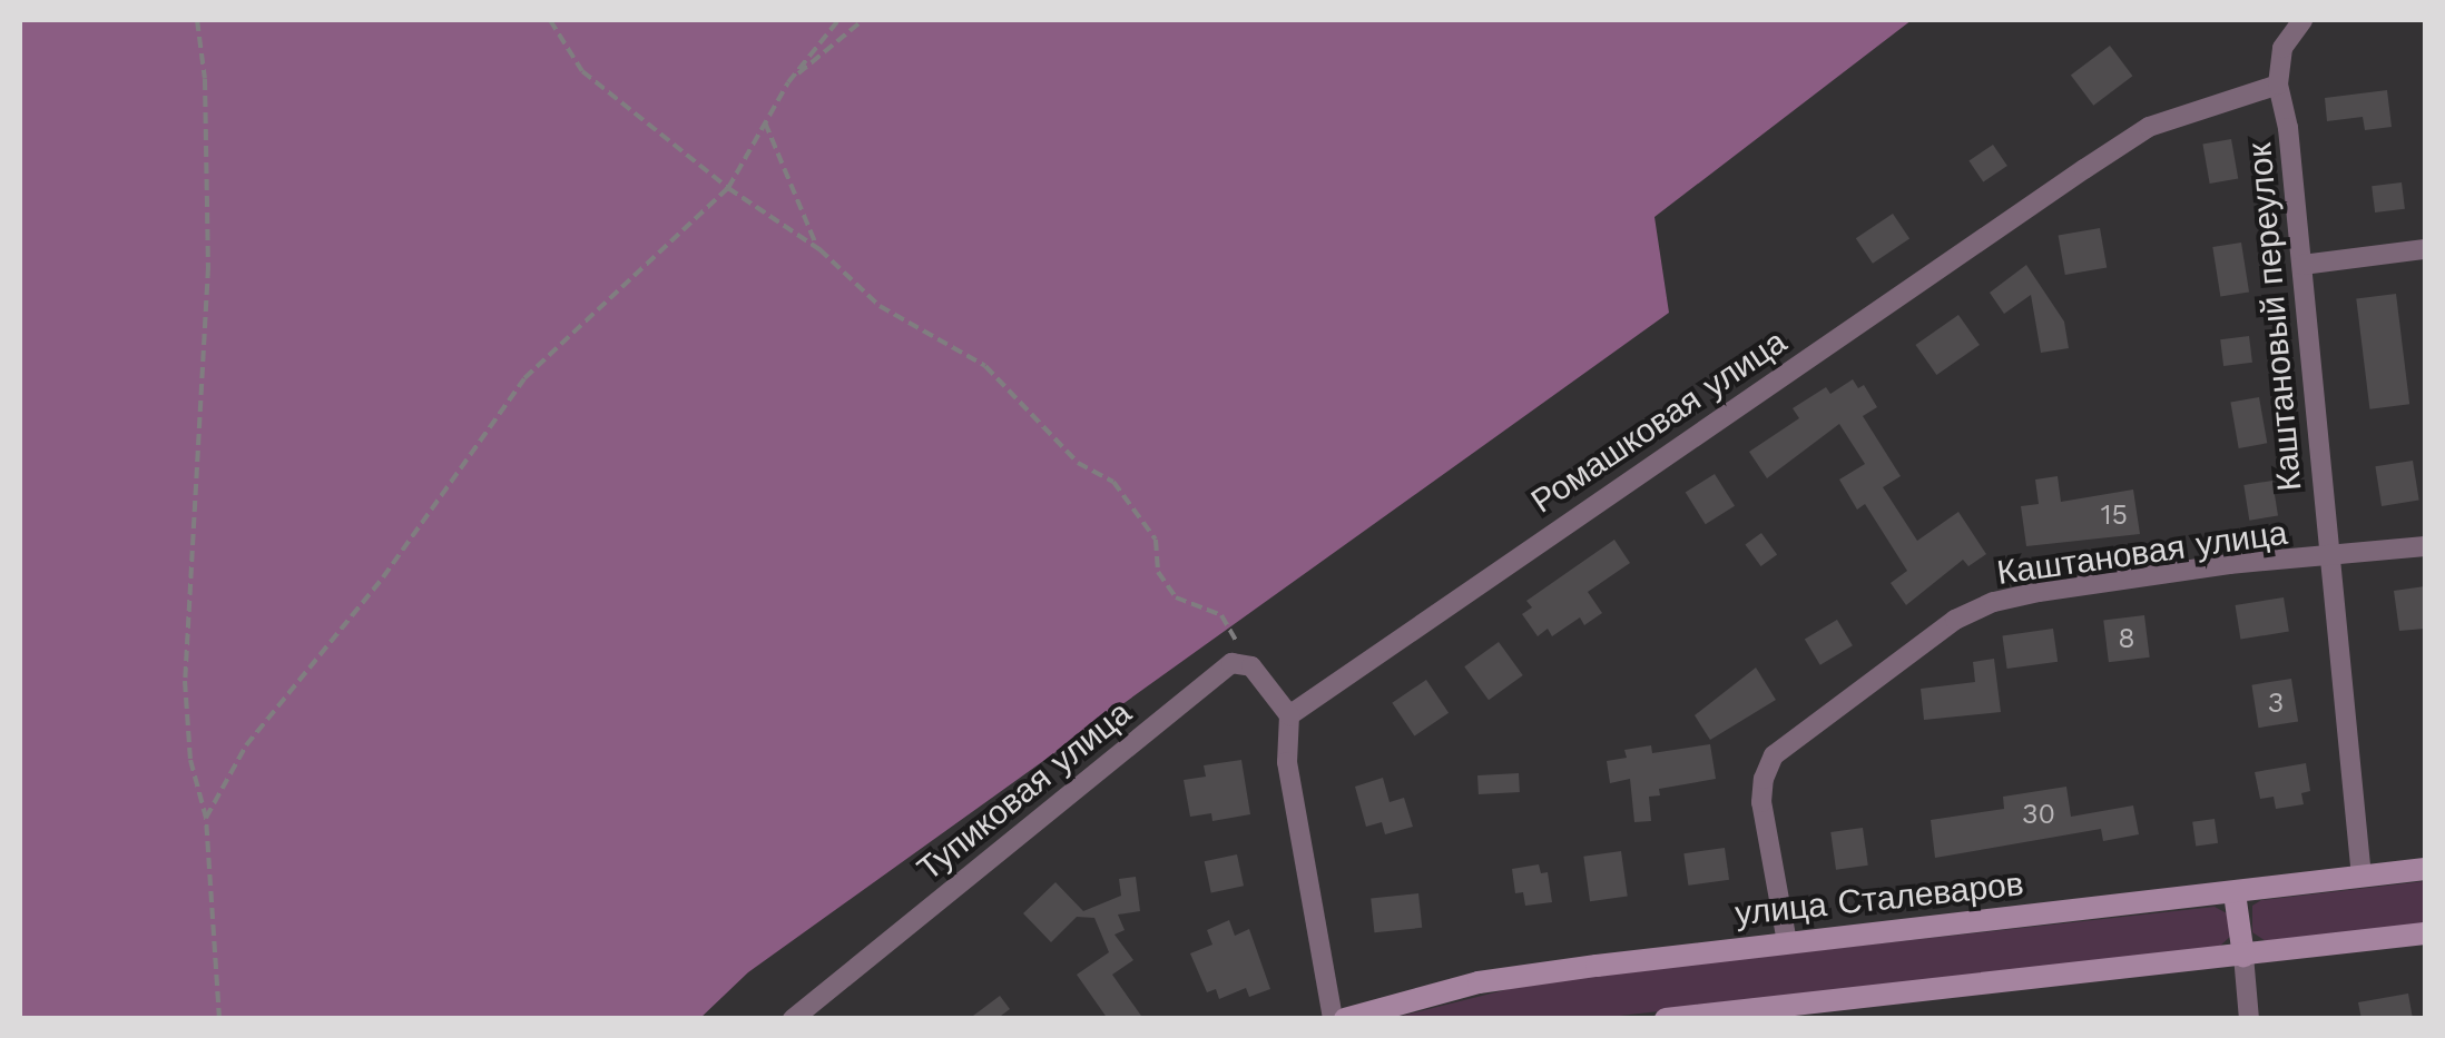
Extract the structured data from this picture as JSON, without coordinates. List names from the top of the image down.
{
  "streets": {
    "main road": ["улица Сталеваров"],
    "street": [
      "Каштановый переулок",
      "Ромашковая улица",
      "Каштановая улица",
      "Тупиковая улица"
    ]
  },
  "crossings": [
    ["Каштановый переулок", "Ромашковая улица"],
    ["Каштановый переулок", "Каштановая улица"],
    ["Каштановый переулок", "улица Сталеваров"],
    ["Каштановая улица", "улица Сталеваров"]
  ],
  "house_numbers": [
    "15",
    "8",
    "3",
    "30"
  ]
}
